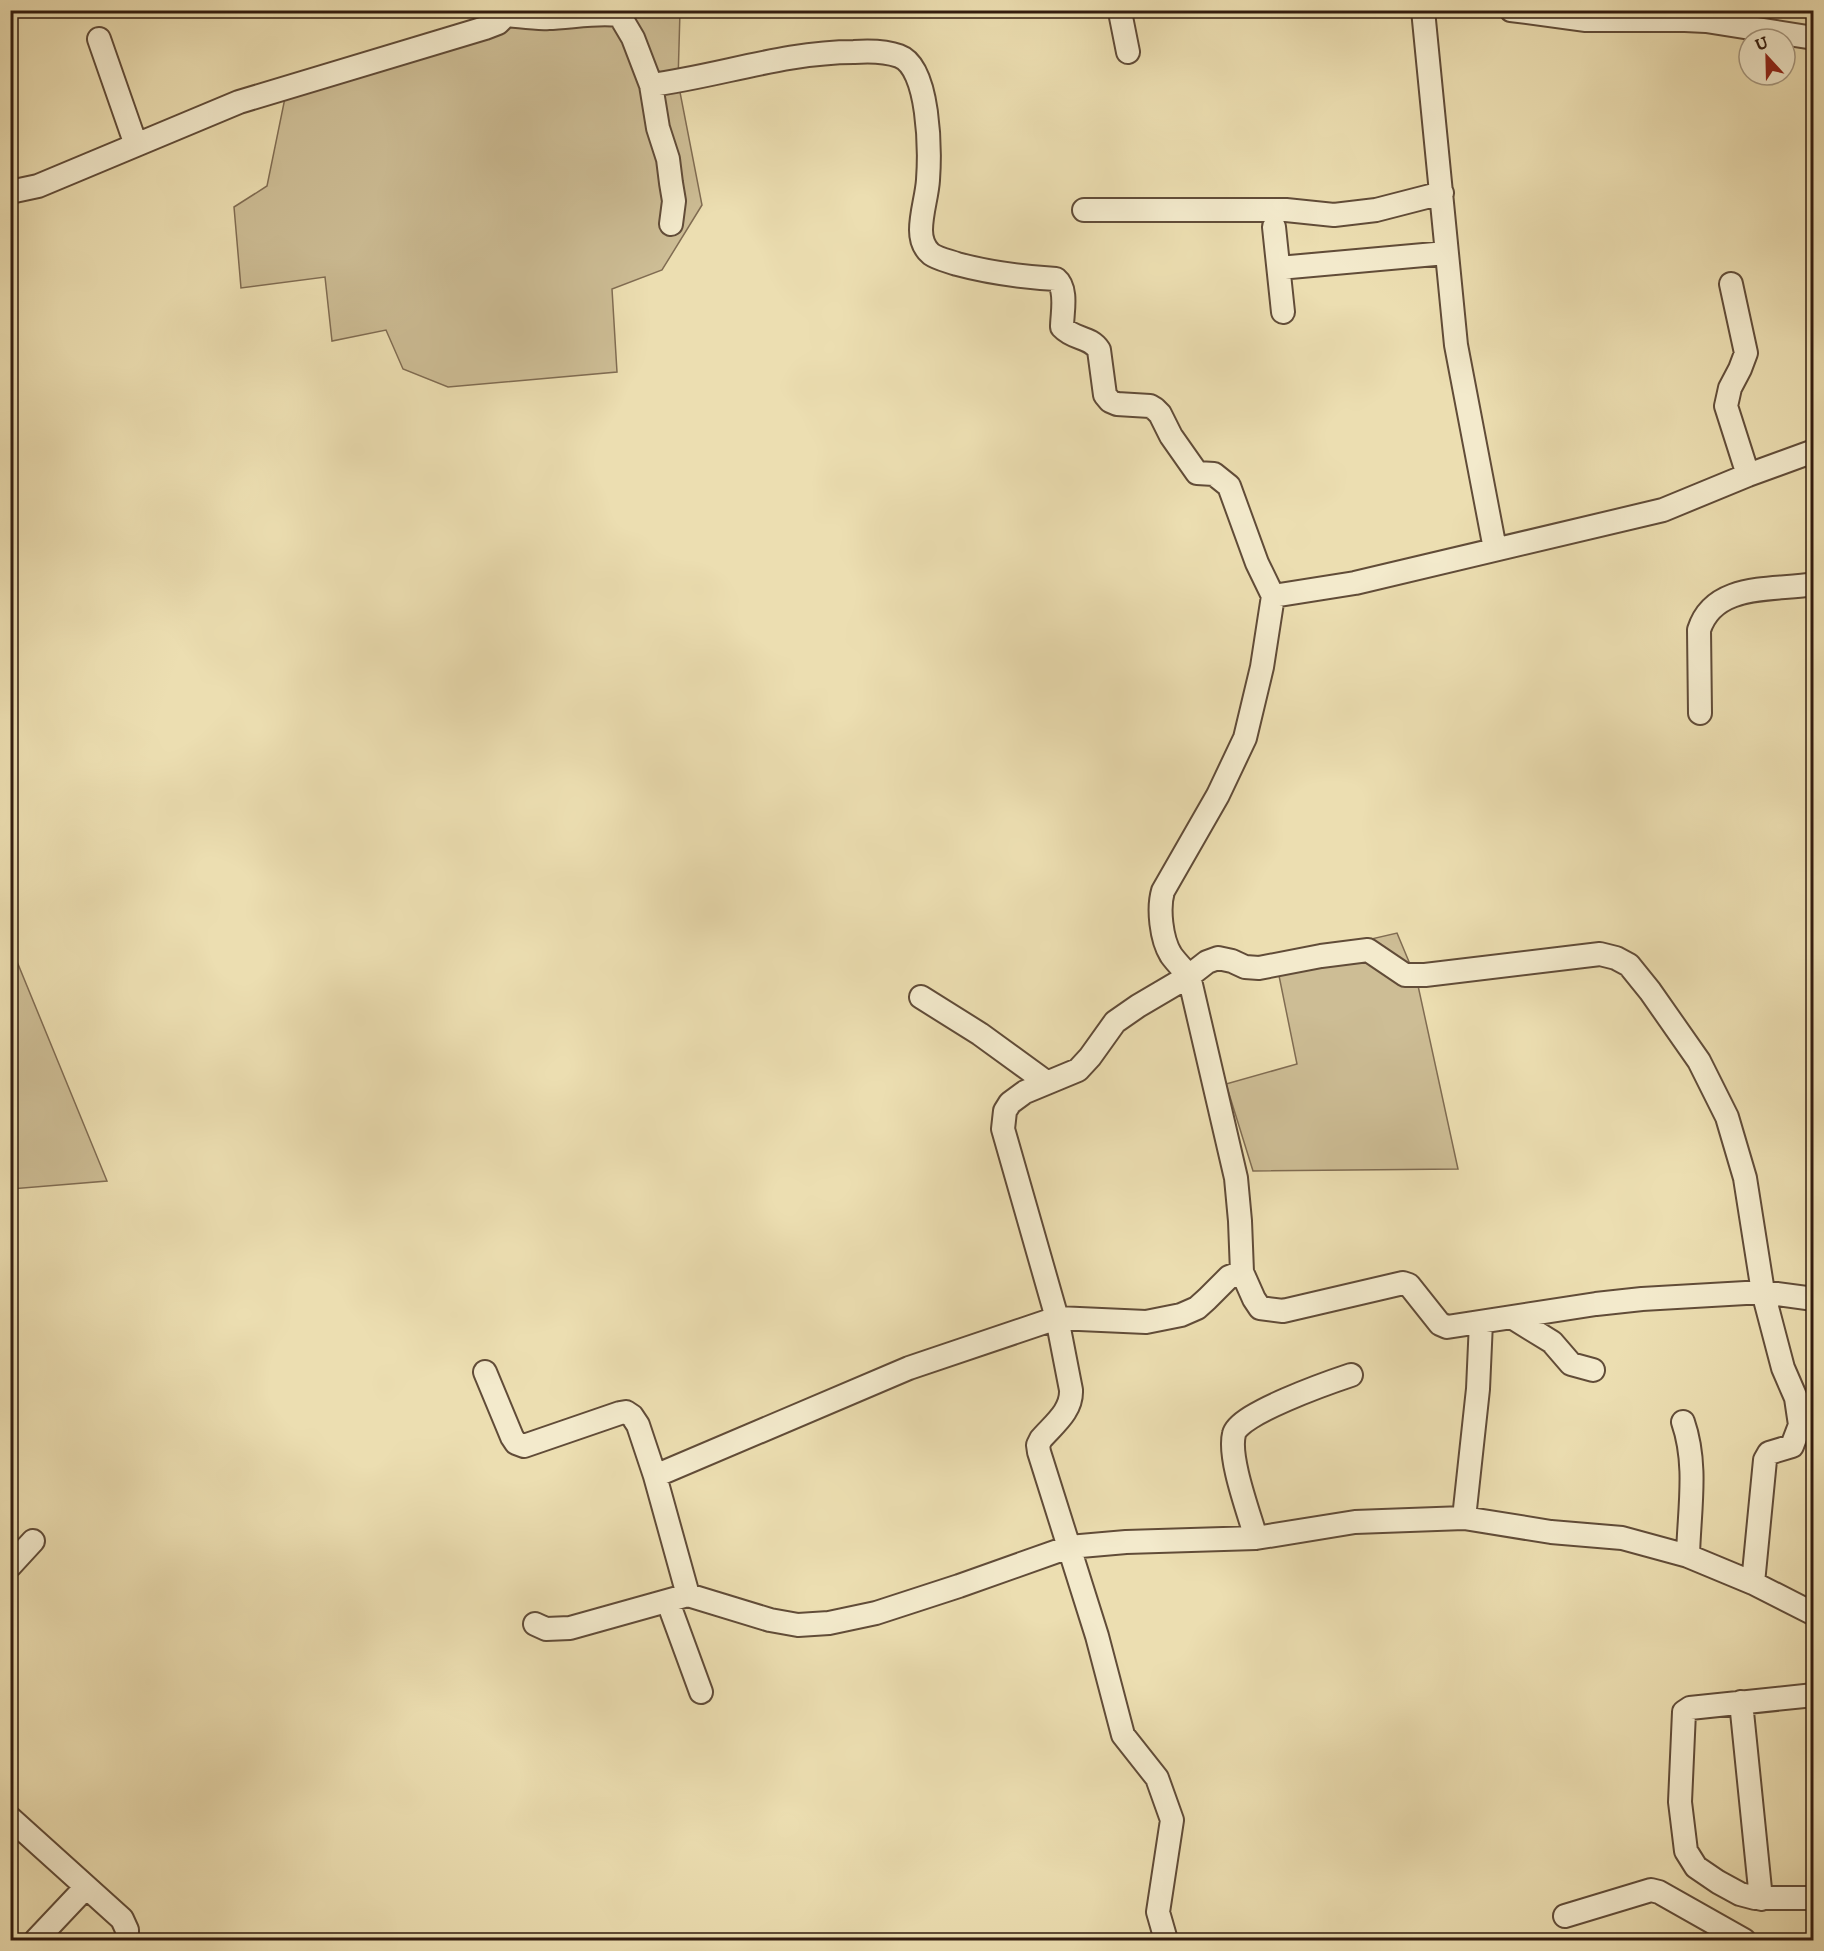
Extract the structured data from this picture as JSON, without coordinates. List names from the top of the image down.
{
  "north": "top"
}
